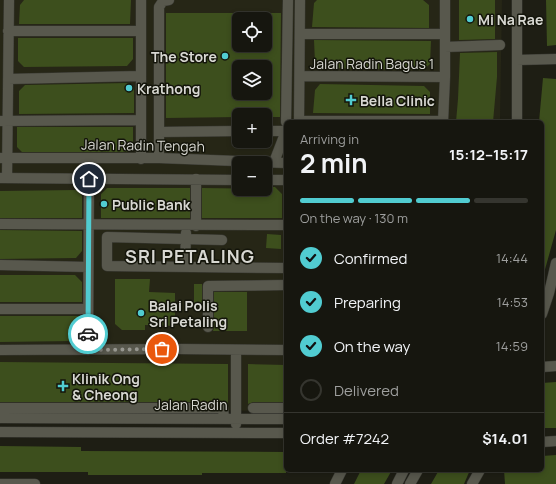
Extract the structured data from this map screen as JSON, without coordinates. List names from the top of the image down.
{
  "streets": {
    "street": ["Jalan Radin Bagus 1", "Jalan Radin Tengah", "Jalan Radin"]
  },
  "districts": ["SRI PETALING"],
  "places": {
    "other": [
      "Mi Na Rae",
      "The Store",
      "Krathong",
      "Public Bank",
      "Balai Polis Sri Petaling"
    ],
    "health": ["Bella Clinic", "Klinik Ong & Cheong"]
  },
  "page": {
    "map_buttons": ["+", "−"],
    "heading": ["2 min", "Arriving in", "15:12–15:17"],
    "panel": ["Order #7242", "$14.01"],
    "bar": "On the way · 130 m",
    "list": [
      ["Confirmed", "14:44"],
      ["Preparing", "14:53"],
      ["On the way", "14:59"],
      "Delivered"
    ]
  }
}
